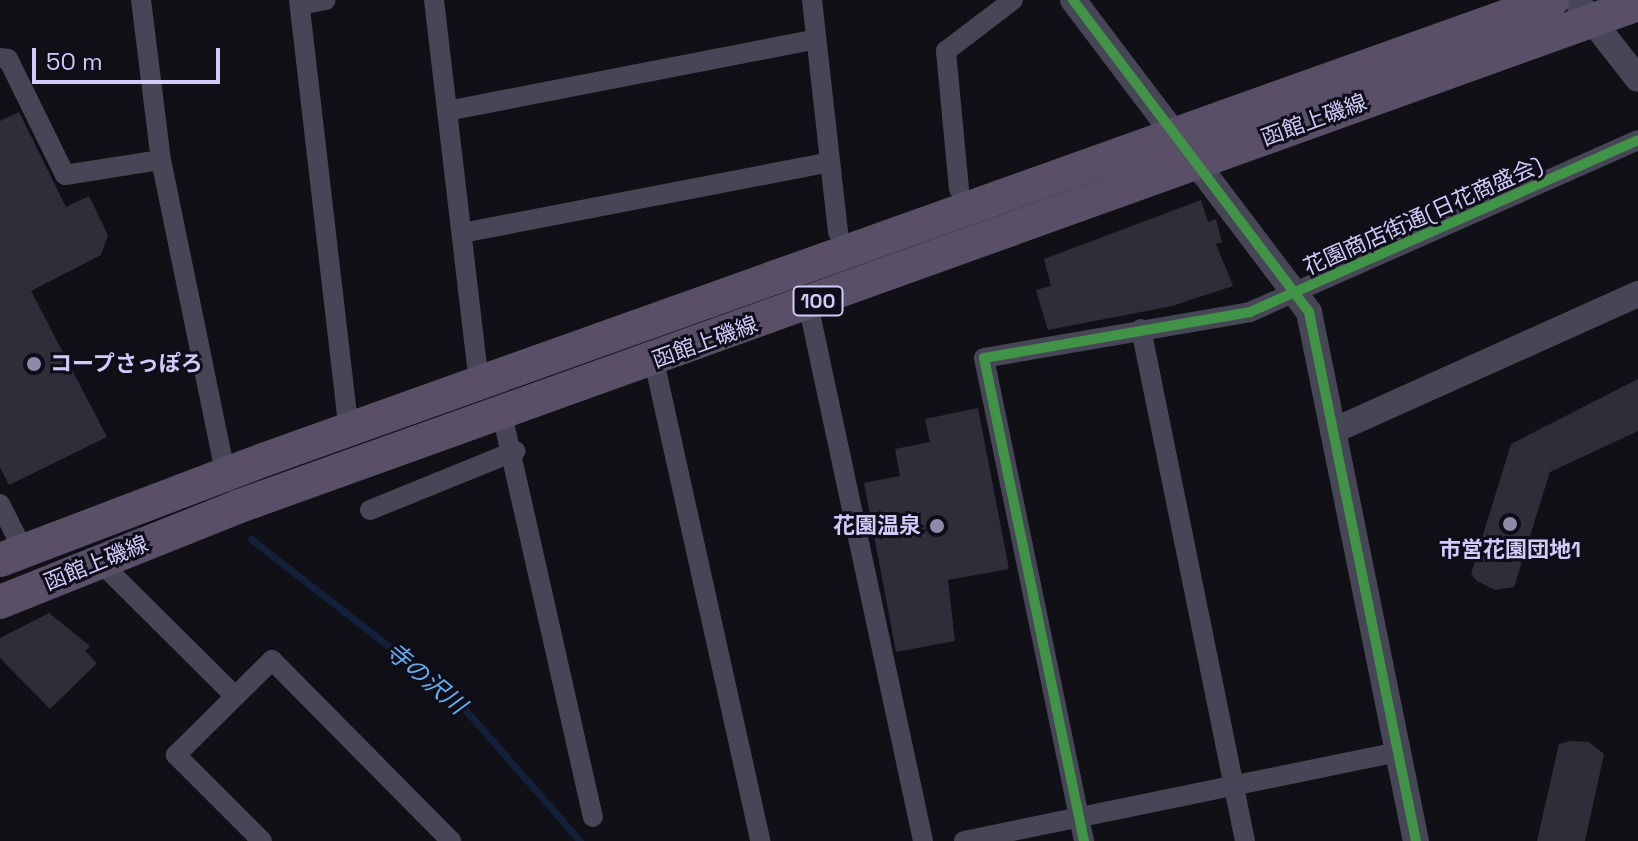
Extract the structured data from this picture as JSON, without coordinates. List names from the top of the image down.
{
  "streets": {
    "main road": ["函館上磯線", "100"],
    "street": ["花園商店街通(日花商盛会)"]
  },
  "water": ["寺の沢川"],
  "places": ["コープさっぽろ", "市営花園団地1", "花園温泉"],
  "scale_bar": "50 m"
}
